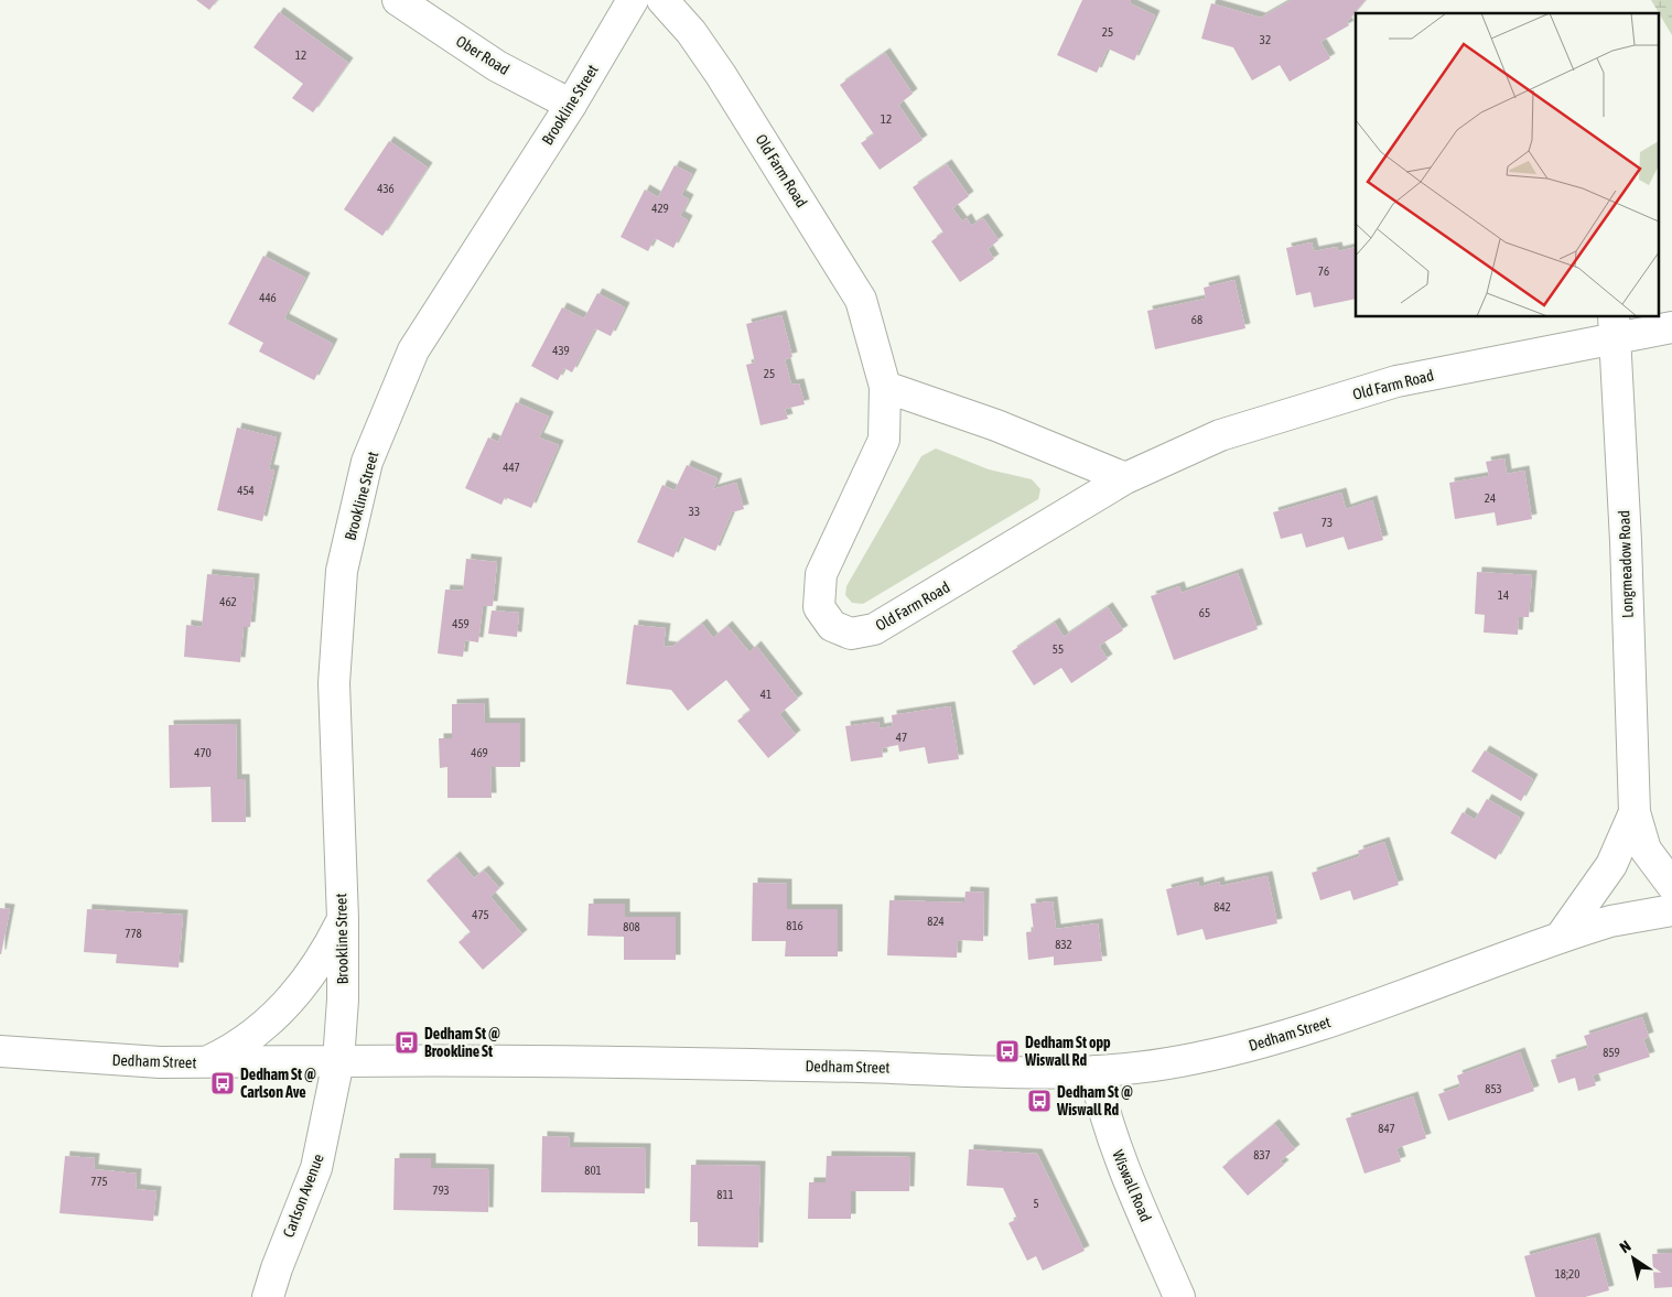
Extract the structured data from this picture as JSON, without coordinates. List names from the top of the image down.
{
  "streets": {
    "street": [
      "Ober Road",
      "Brookline Street",
      "Old Farm Road",
      "Longmeadow Road",
      "Dedham Street",
      "Wiswall Road",
      "Carlson Avenue"
    ]
  },
  "crossings": [
    ["Ober Road", "Brookline Street"],
    ["Brookline Street", "Dedham Street"],
    ["Brookline Street", "Carlson Avenue"],
    ["Old Farm Road", "Longmeadow Road"],
    ["Longmeadow Road", "Dedham Street"],
    ["Dedham Street", "Wiswall Road"],
    ["Dedham Street", "Carlson Avenue"]
  ],
  "places": {
    "bus stop": [
      "Dedham St @ Brookline St",
      "Dedham St opp Wiswall Rd",
      "Dedham St @ Carlson Ave",
      "Dedham St @ Wiswall Rd"
    ]
  },
  "house_numbers": [
    "25",
    "32",
    "12",
    "12",
    "436",
    "429",
    "76",
    "446",
    "68",
    "439",
    "25",
    "447",
    "454",
    "24",
    "33",
    "73",
    "14",
    "462",
    "65",
    "459",
    "55",
    "41",
    "47",
    "470",
    "469",
    "842",
    "475",
    "824",
    "816",
    "808",
    "778",
    "832",
    "859",
    "853",
    "847",
    "837",
    "801",
    "775",
    "793",
    "811",
    "5",
    "18;20"
  ],
  "north": "top left"
}
